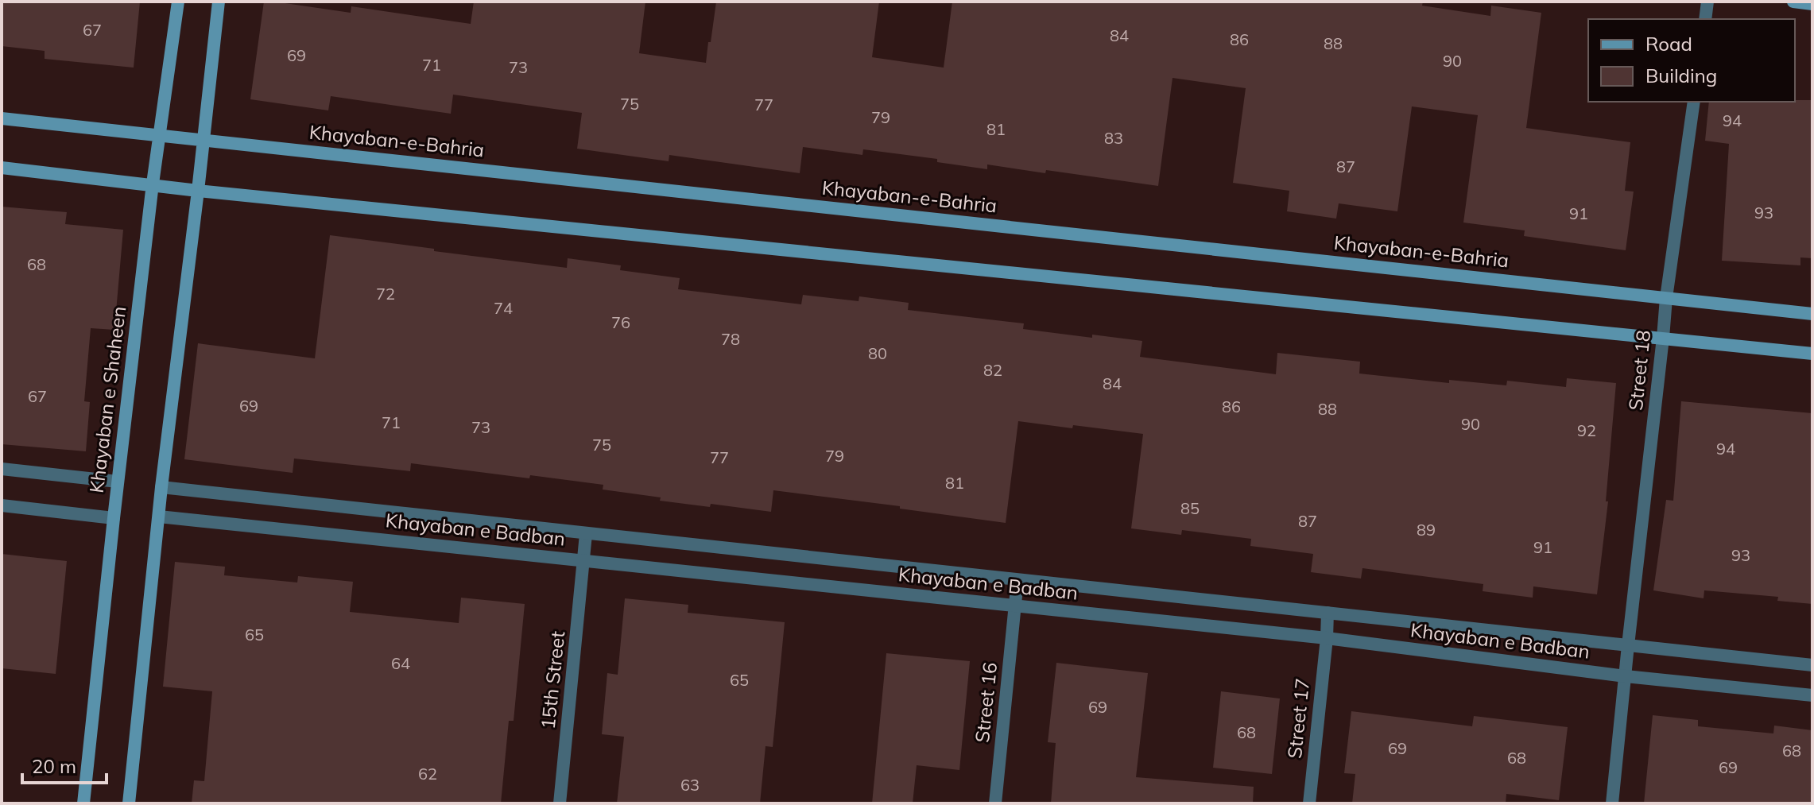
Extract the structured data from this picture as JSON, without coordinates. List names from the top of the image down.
{
  "streets": {
    "main road": ["Khayaban-e-Bahria", "Khayaban e Shaheen"],
    "street": [
      "Street 18",
      "Khayaban e Badban",
      "15th Street",
      "Street 16",
      "Street 17"
    ]
  },
  "crossings": [
    ["Khayaban-e-Bahria", "Street 18"],
    ["Khayaban-e-Bahria", "Khayaban e Shaheen"],
    ["Street 18", "Khayaban e Badban"],
    ["Khayaban e Badban", "15th Street"],
    ["Khayaban e Badban", "Street 16"],
    ["Khayaban e Badban", "Street 17"]
  ],
  "house_numbers": [
    "67",
    "84",
    "86",
    "88",
    "69",
    "90",
    "71",
    "73",
    "75",
    "77",
    "79",
    "94",
    "81",
    "83",
    "87",
    "93",
    "91",
    "68",
    "72",
    "74",
    "76",
    "78",
    "80",
    "82",
    "84",
    "67",
    "69",
    "86",
    "88",
    "71",
    "90",
    "73",
    "92",
    "75",
    "94",
    "79",
    "77",
    "81",
    "85",
    "87",
    "89",
    "91",
    "93",
    "65",
    "64",
    "65",
    "69",
    "68",
    "69",
    "68",
    "68",
    "69",
    "62",
    "63"
  ],
  "legend": ["Road", "Building"],
  "scale_bar": "20 m"
}
